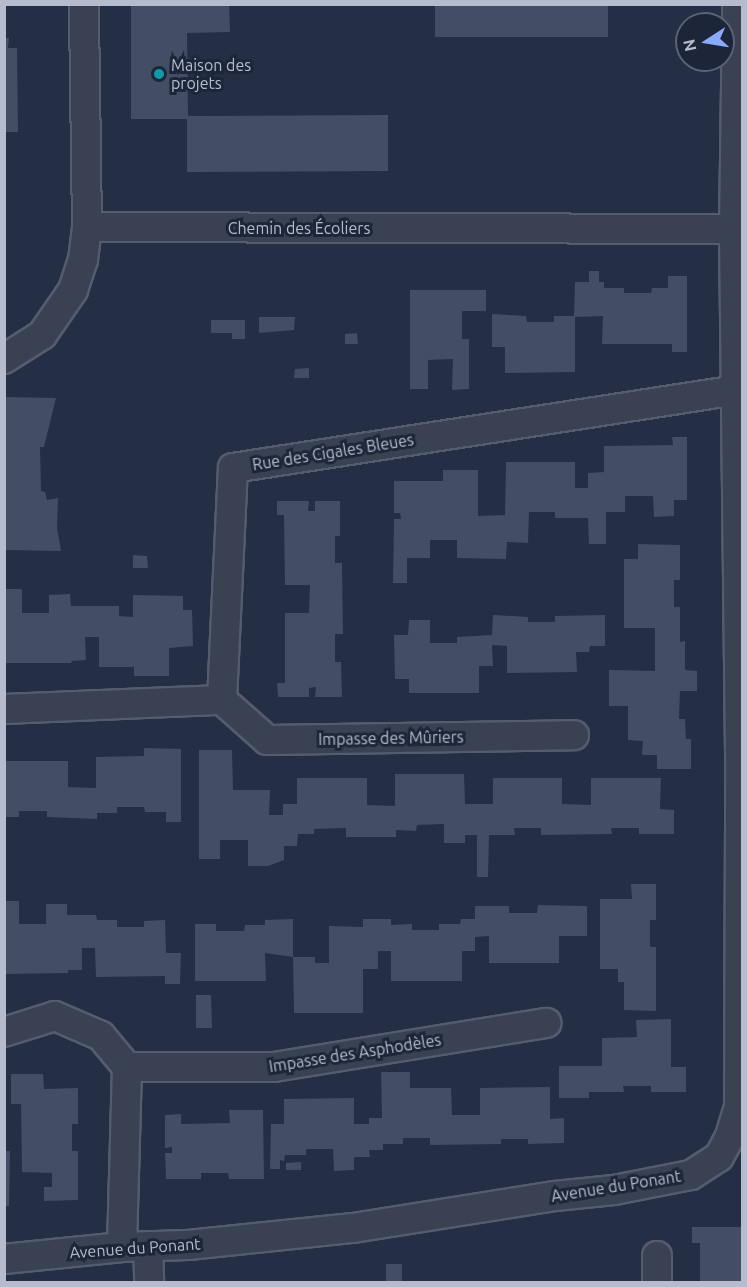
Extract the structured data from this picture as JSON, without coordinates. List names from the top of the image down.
{
  "streets": {
    "street": [
      "Chemin des Écoliers",
      "Rue des Cigales Bleues",
      "Impasse des Mûriers",
      "Impasse des Asphodèles",
      "Avenue du Ponant"
    ]
  },
  "crossings": [
    ["Chemin des Écoliers", "Avenue du Ponant"],
    ["Rue des Cigales Bleues", "Impasse des Mûriers"],
    ["Rue des Cigales Bleues", "Avenue du Ponant"]
  ],
  "places": ["Maison des projets"],
  "north": "left"
}
